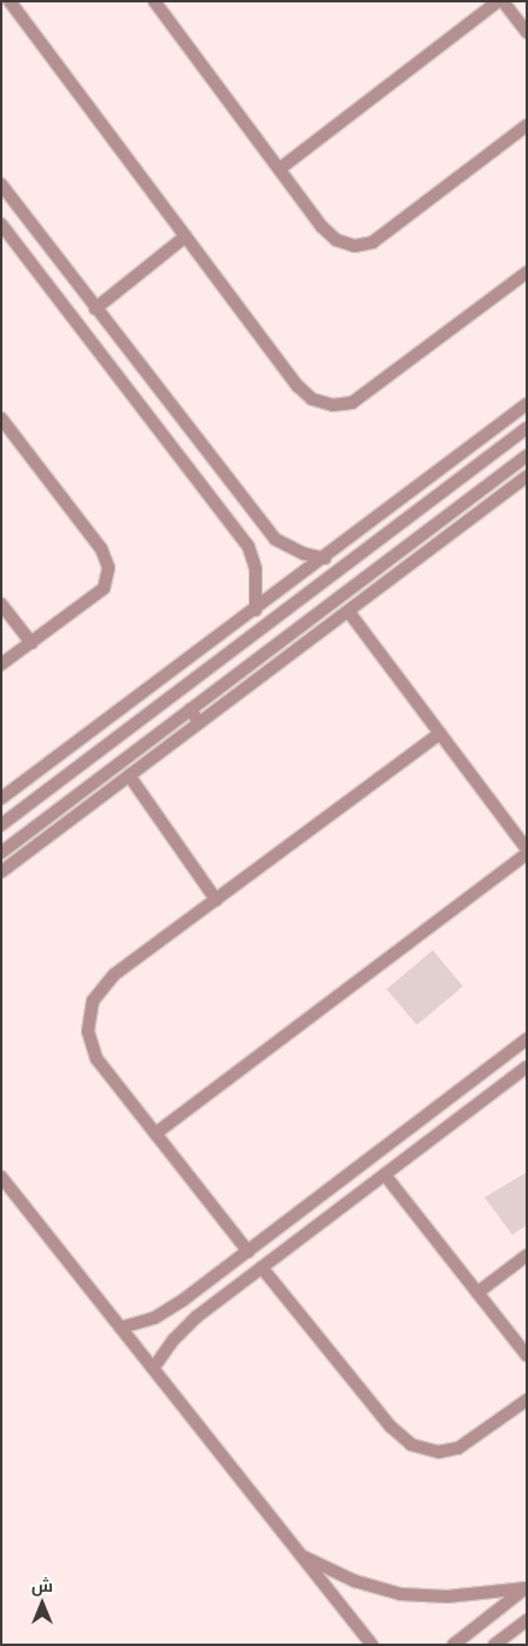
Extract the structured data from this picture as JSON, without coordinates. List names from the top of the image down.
{
  "north": "top"
}
